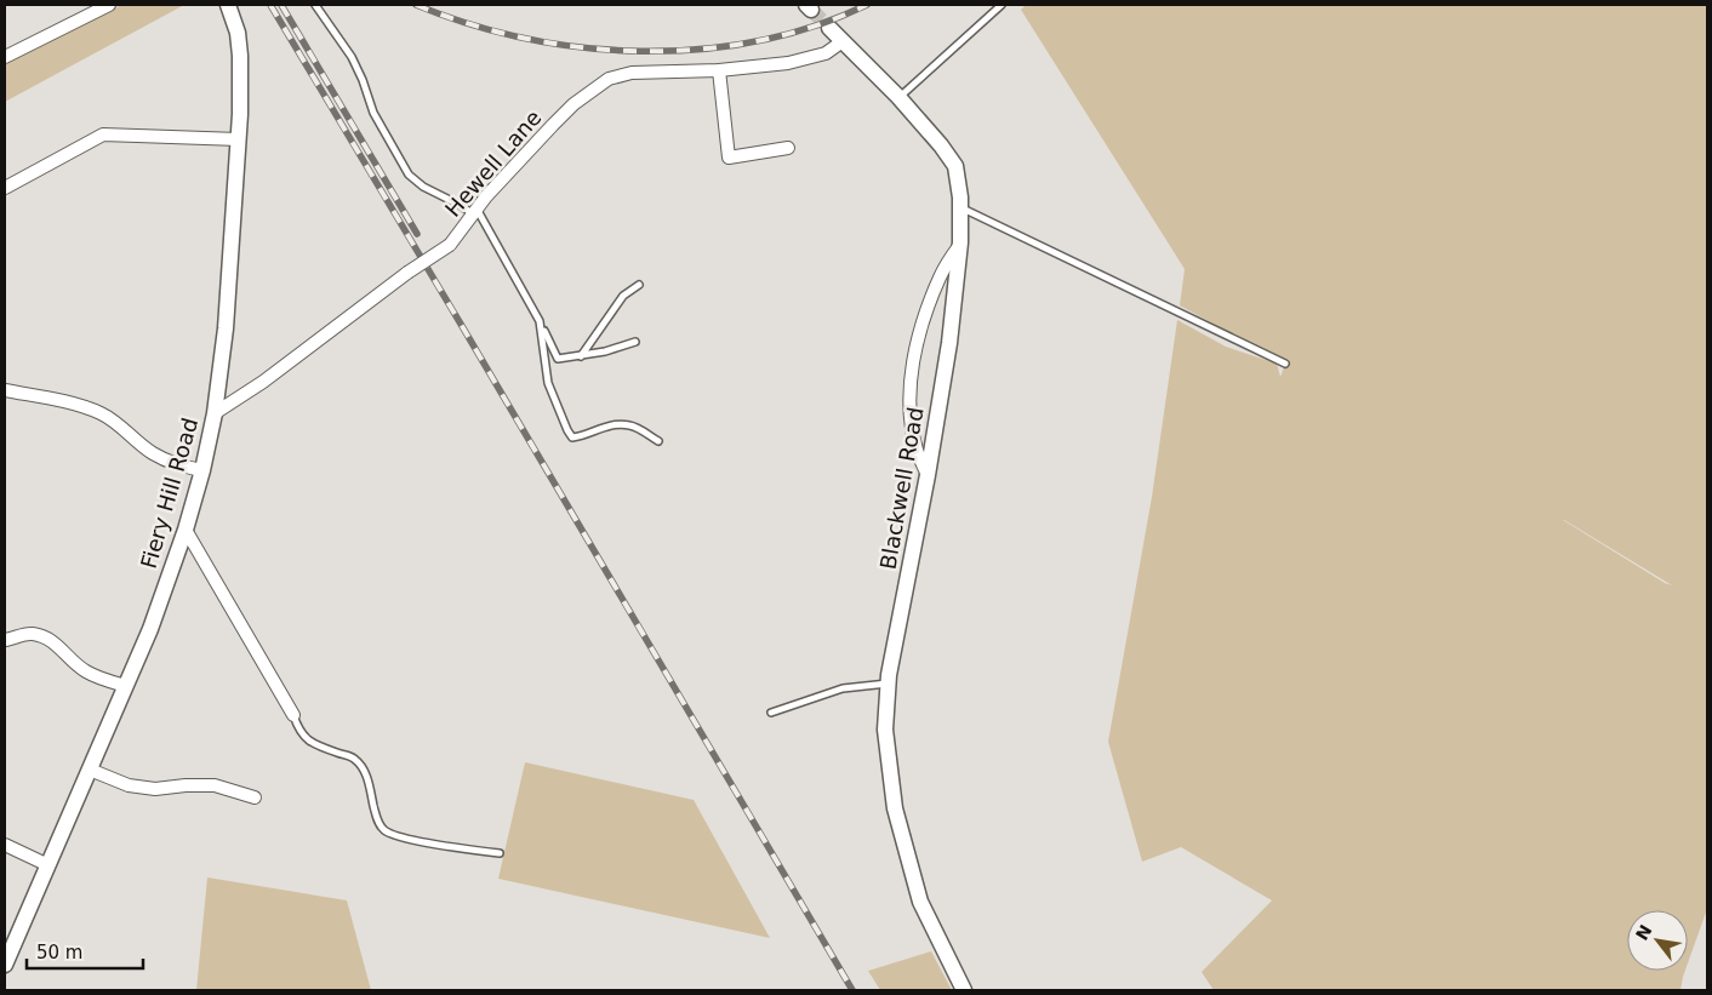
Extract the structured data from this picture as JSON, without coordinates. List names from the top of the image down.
{
  "streets": {
    "street": ["Hewell Lane", "Blackwell Road", "Fiery Hill Road"]
  },
  "crossings": [
    ["Hewell Lane", "Blackwell Road"],
    ["Hewell Lane", "Fiery Hill Road"]
  ],
  "scale_bar": "50 m",
  "north": "top left"
}
